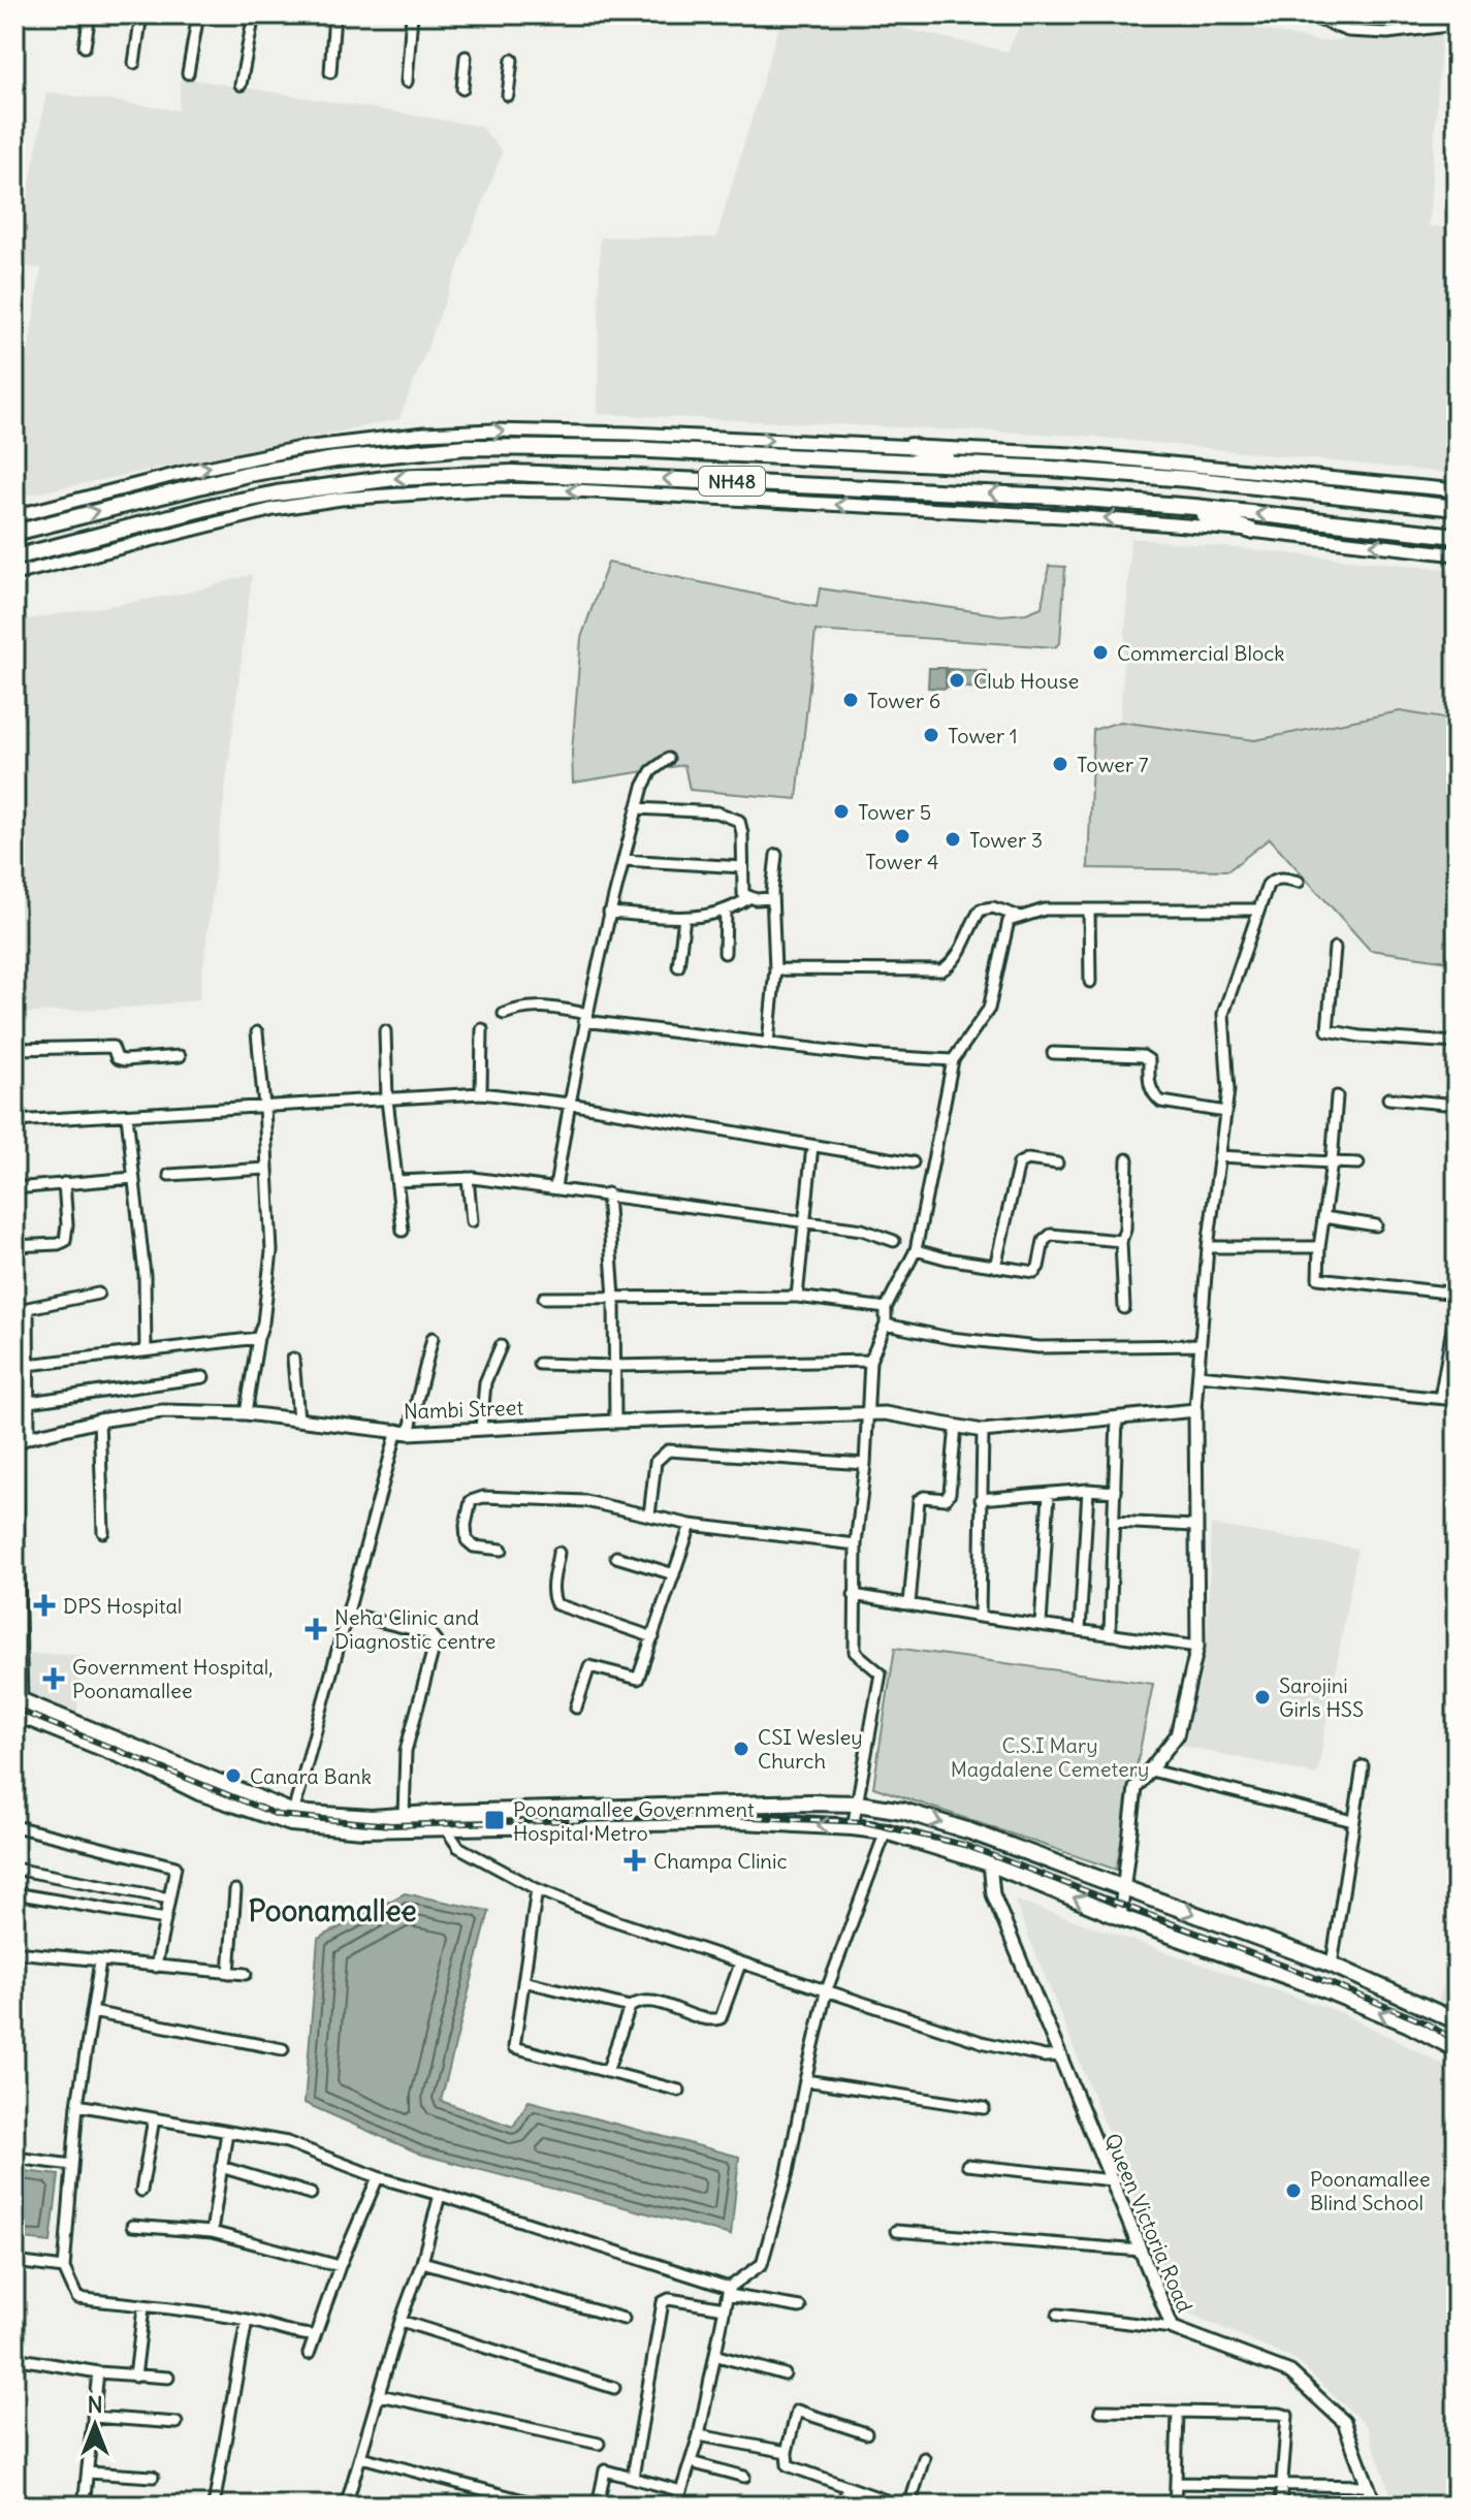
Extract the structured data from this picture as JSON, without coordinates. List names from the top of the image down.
{
  "streets": {
    "main road": ["NH48"],
    "street": ["Nambi Street", "Queen Victoria Road"]
  },
  "districts": ["Poonamallee"],
  "parks": ["C.S.I Mary Magdalene Cemetery"],
  "places": {
    "other": [
      "Commercial Block",
      "Club House",
      "Tower 6",
      "Tower 1",
      "Tower 7",
      "Tower 5",
      "Tower 4",
      "Tower 3",
      "Sarojini Girls HSS",
      "CSI Wesley Church",
      "Canara Bank",
      "Poonamallee Blind School"
    ],
    "health": [
      "DPS Hospital",
      "Neha Clinic and Diagnostic centre",
      "Government Hospital, Poonamallee",
      "Champa Clinic"
    ],
    "transit": ["Poonamallee Government Hospital Metro"]
  },
  "north": "top"
}
